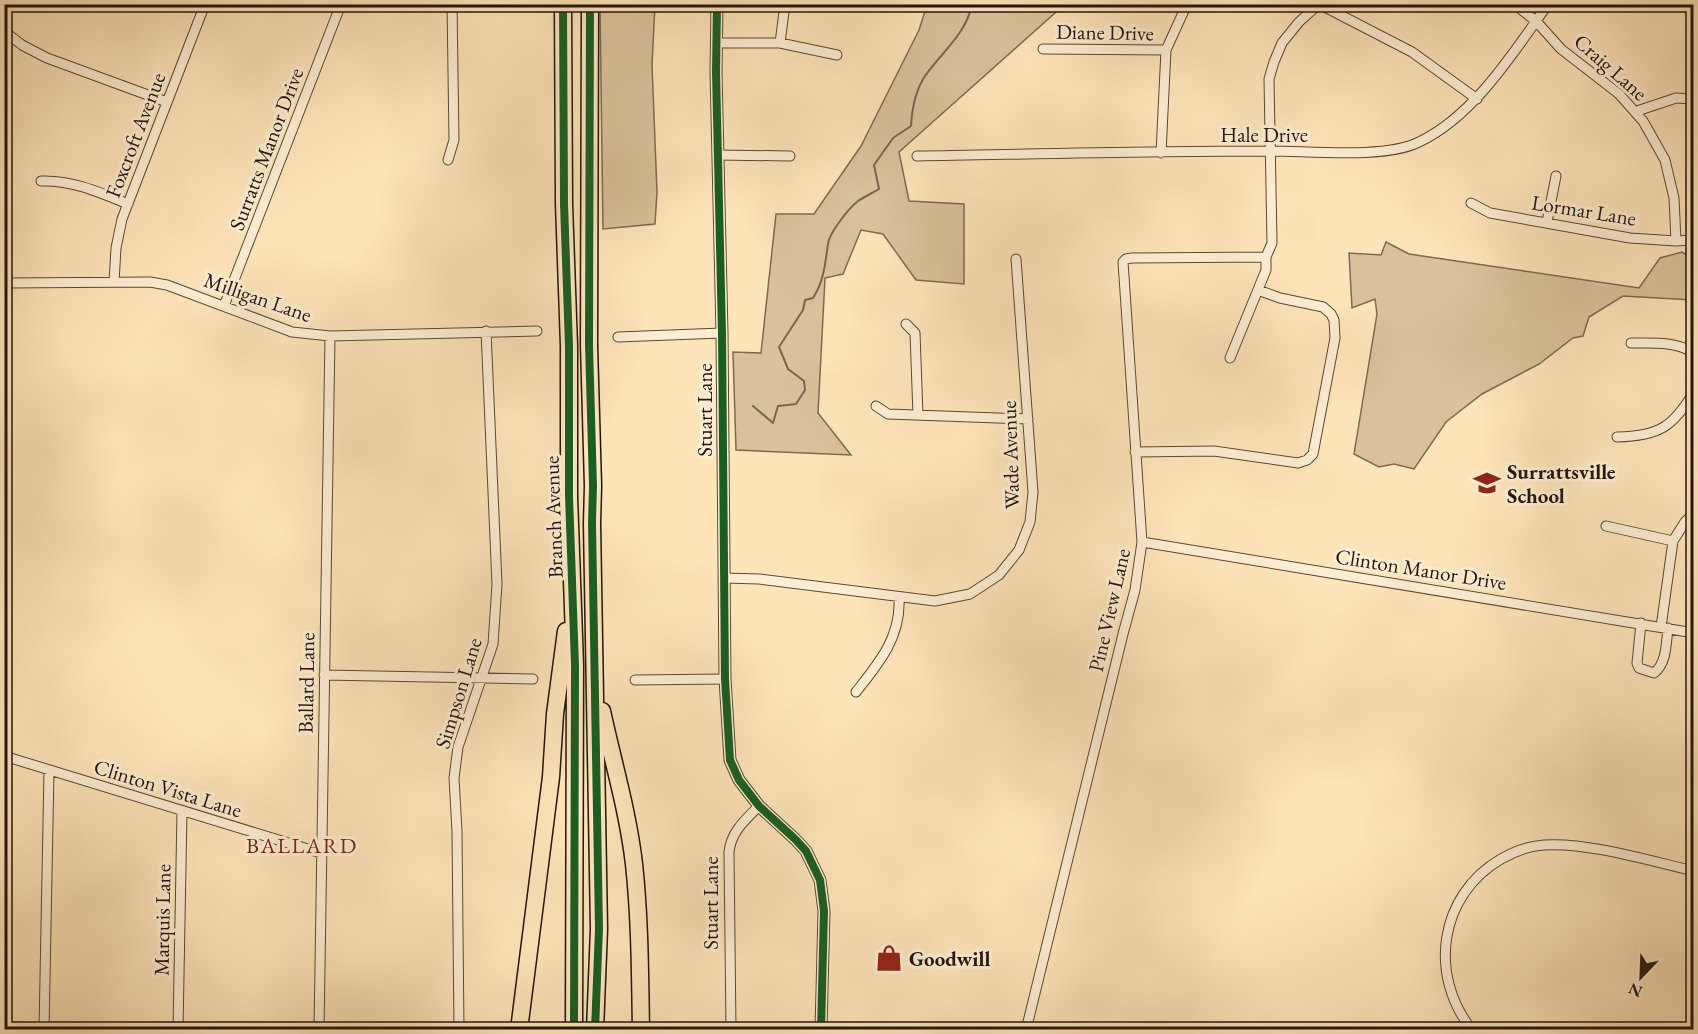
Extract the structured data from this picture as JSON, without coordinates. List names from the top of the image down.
{
  "streets": {
    "highway": ["Branch Avenue"],
    "street": [
      "Diane Drive",
      "Craig Lane",
      "Hale Drive",
      "Foxcroft Avenue",
      "Surratts Manor Drive",
      "Lormar Lane",
      "Milligan Lane",
      "Stuart Lane",
      "Wade Avenue",
      "Clinton Manor Drive",
      "Pine View Lane",
      "Ballard Lane",
      "Simpson Lane",
      "Clinton Vista Lane",
      "Marquis Lane"
    ]
  },
  "crossings": [
    ["Craig Lane", "Hale Drive"],
    ["Craig Lane", "Lormar Lane"],
    ["Foxcroft Avenue", "Milligan Lane"],
    ["Surratts Manor Drive", "Milligan Lane"],
    ["Milligan Lane", "Ballard Lane"],
    ["Milligan Lane", "Simpson Lane"],
    ["Stuart Lane", "Wade Avenue"],
    ["Clinton Manor Drive", "Pine View Lane"],
    ["Ballard Lane", "Clinton Vista Lane"],
    ["Clinton Vista Lane", "Marquis Lane"]
  ],
  "districts": ["BALLARD"],
  "places": {
    "school or university": ["Surrattsville School"],
    "shop": ["Goodwill"]
  },
  "north": "bottom left"
}
